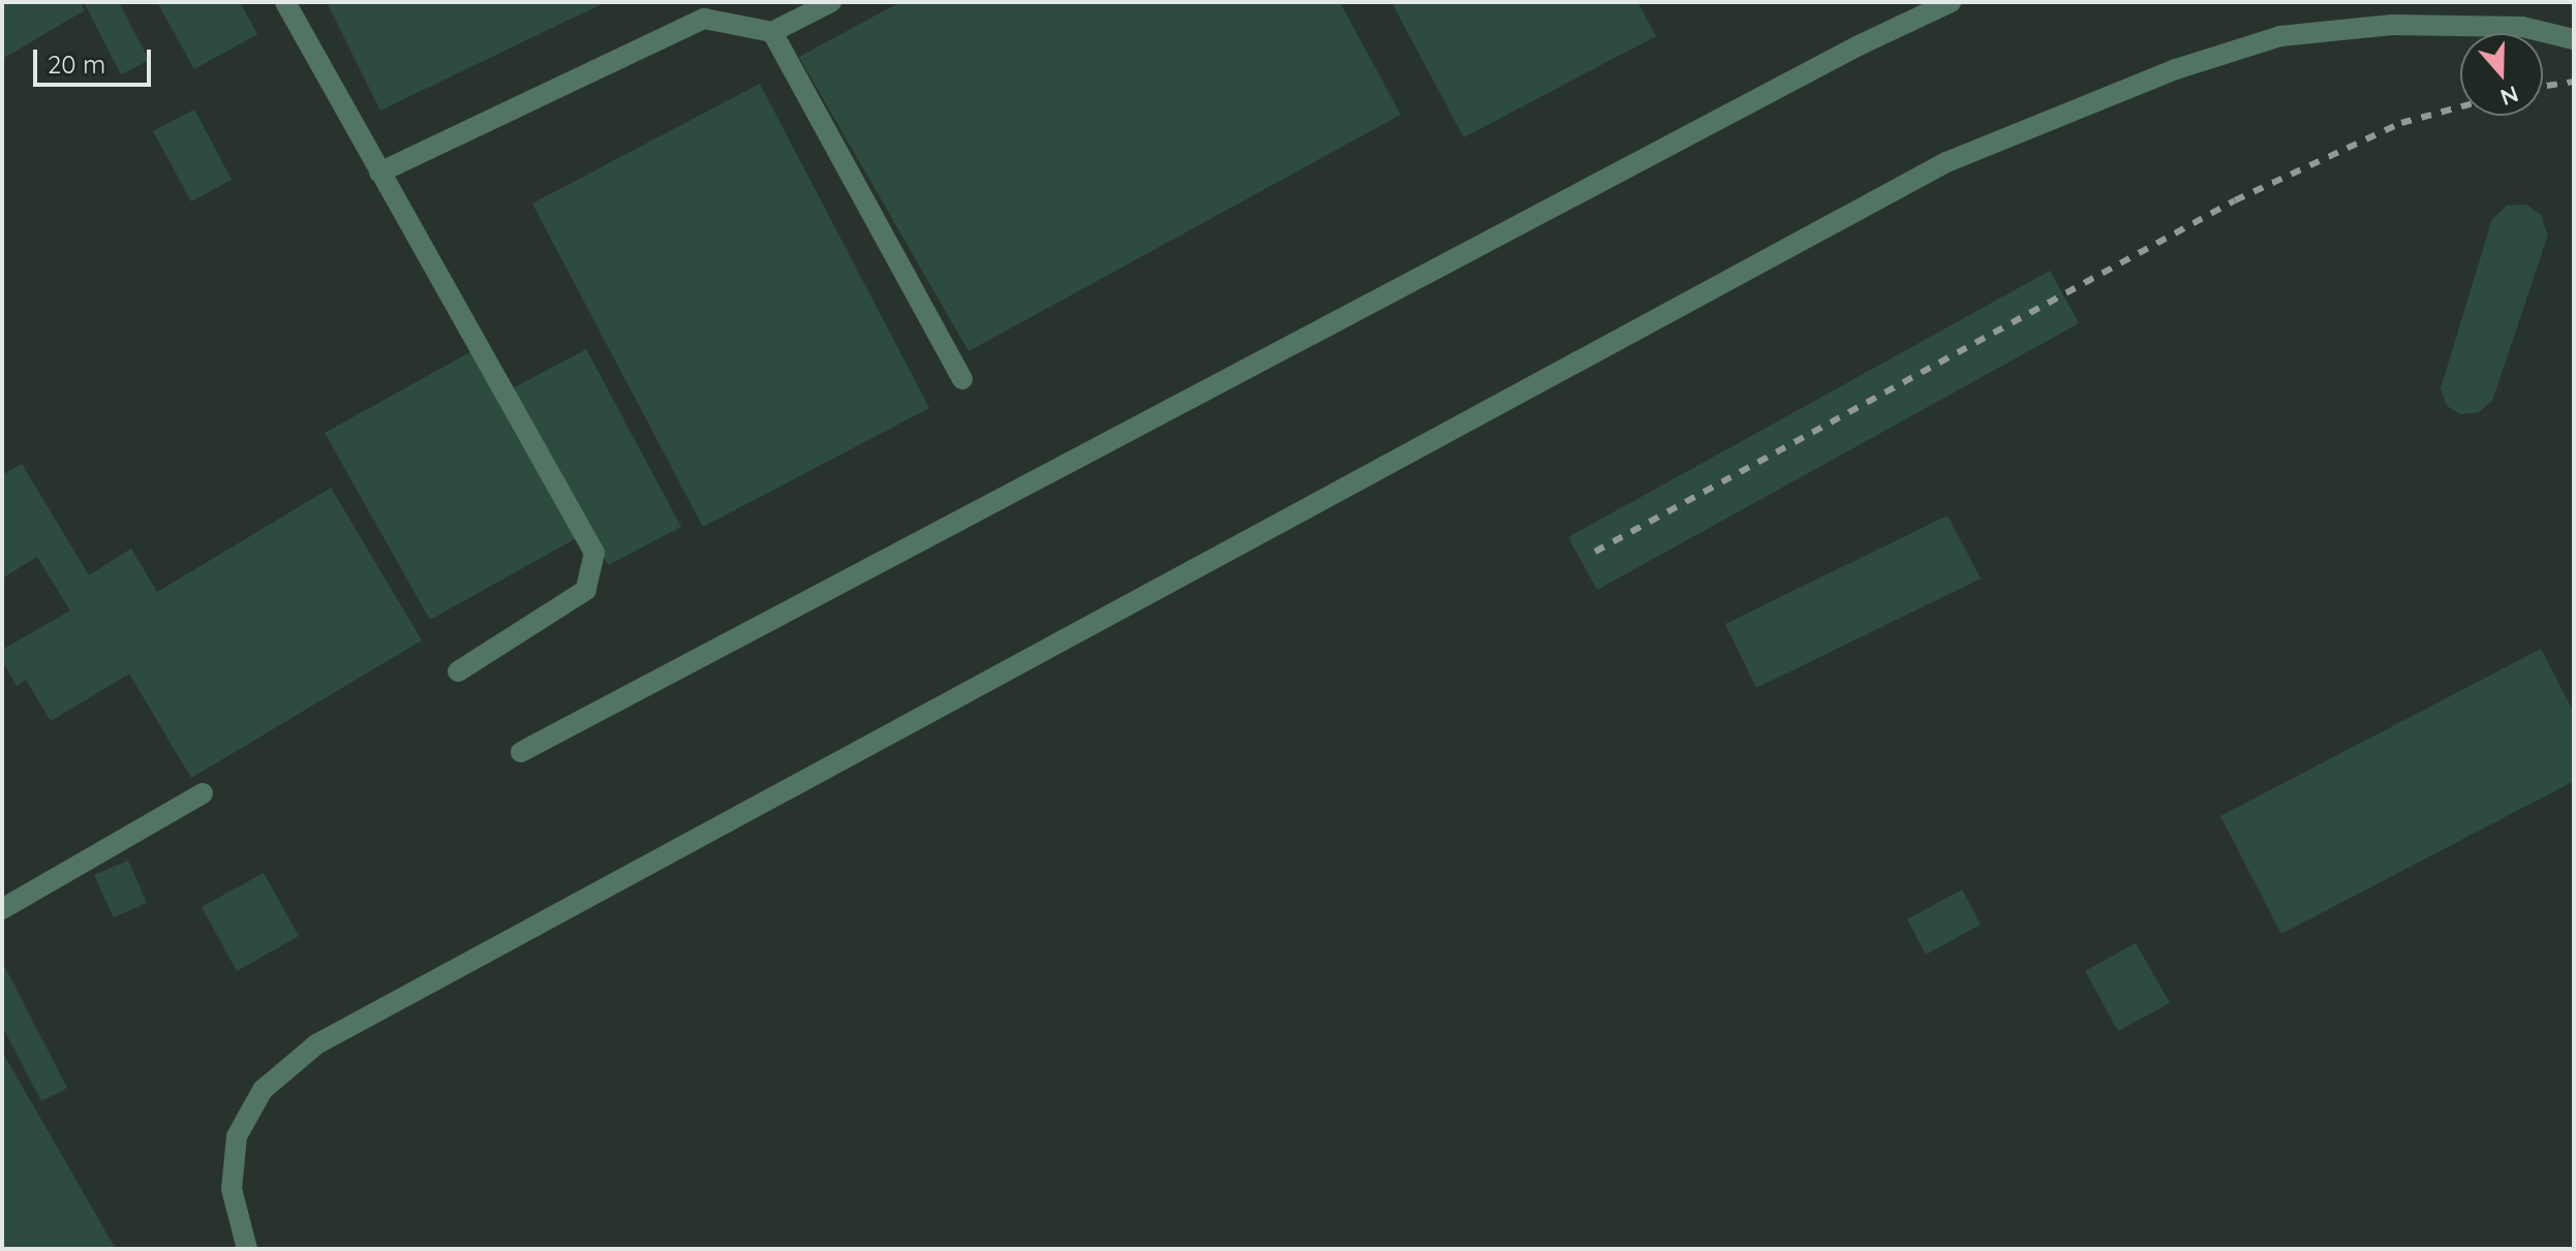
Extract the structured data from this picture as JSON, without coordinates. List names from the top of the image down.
{
  "scale_bar": "20 m",
  "north": "bottom"
}
